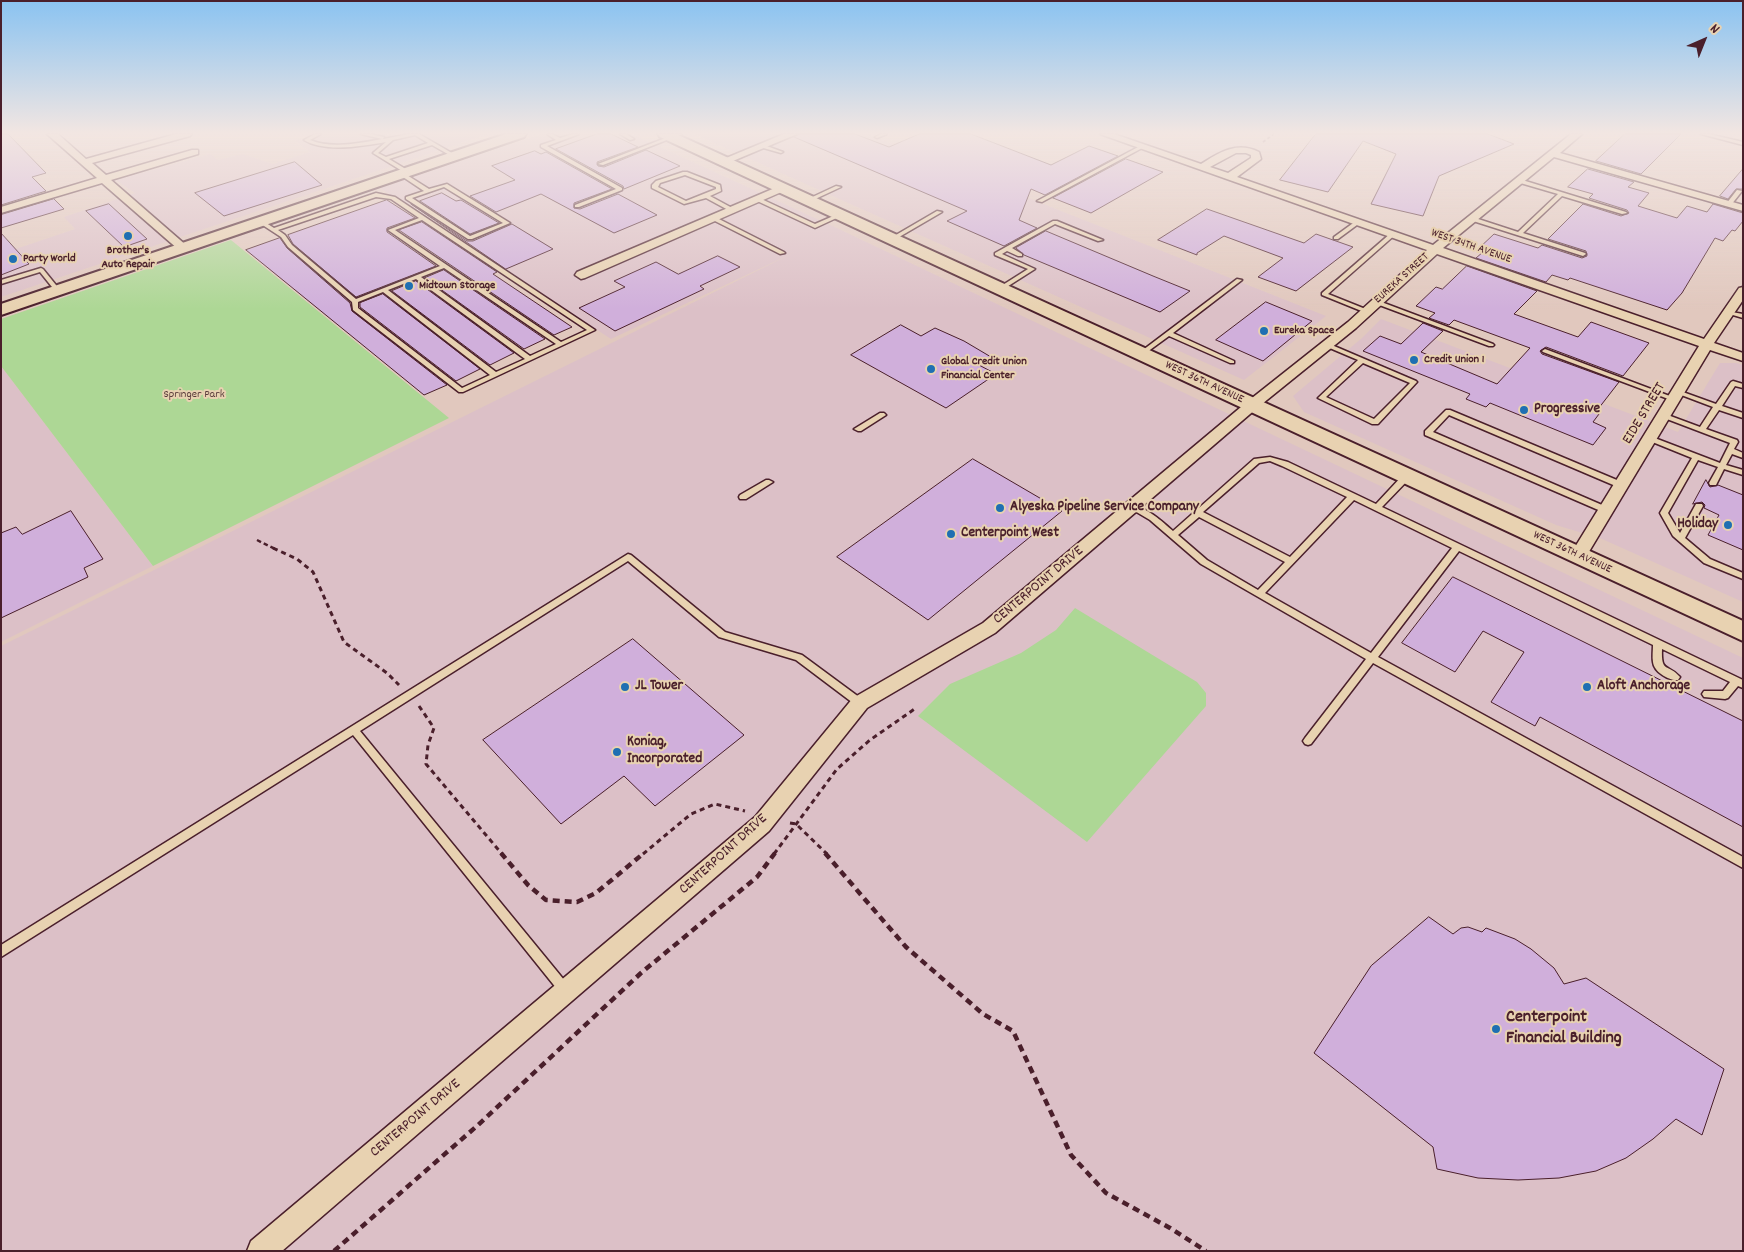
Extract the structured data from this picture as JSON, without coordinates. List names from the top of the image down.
{
  "streets": {
    "main road": ["WEST 36TH AVENUE"],
    "street": [
      "WEST 34TH AVENUE",
      "EUREKA STREET",
      "EIDE STREET",
      "CENTERPOINT DRIVE"
    ]
  },
  "crossings": [
    ["WEST 34TH AVENUE", "EUREKA STREET"],
    ["WEST 34TH AVENUE", "EIDE STREET"],
    ["EUREKA STREET", "WEST 36TH AVENUE"],
    ["EUREKA STREET", "CENTERPOINT DRIVE"],
    ["WEST 36TH AVENUE", "EIDE STREET"],
    ["WEST 36TH AVENUE", "CENTERPOINT DRIVE"]
  ],
  "parks": ["Springer Park"],
  "places": [
    "Brother's Auto Repair",
    "Party World",
    "Midtown Storage",
    "Eureka Space",
    "Credit Union 1",
    "Global Credit Union Financial Center",
    "Progressive",
    "Alyeska Pipeline Service Company",
    "Holiday",
    "Centerpoint West",
    "JL Tower",
    "Aloft Anchorage",
    "Koniag, Incorporated",
    "Centerpoint Financial Building"
  ],
  "north": "top right"
}
